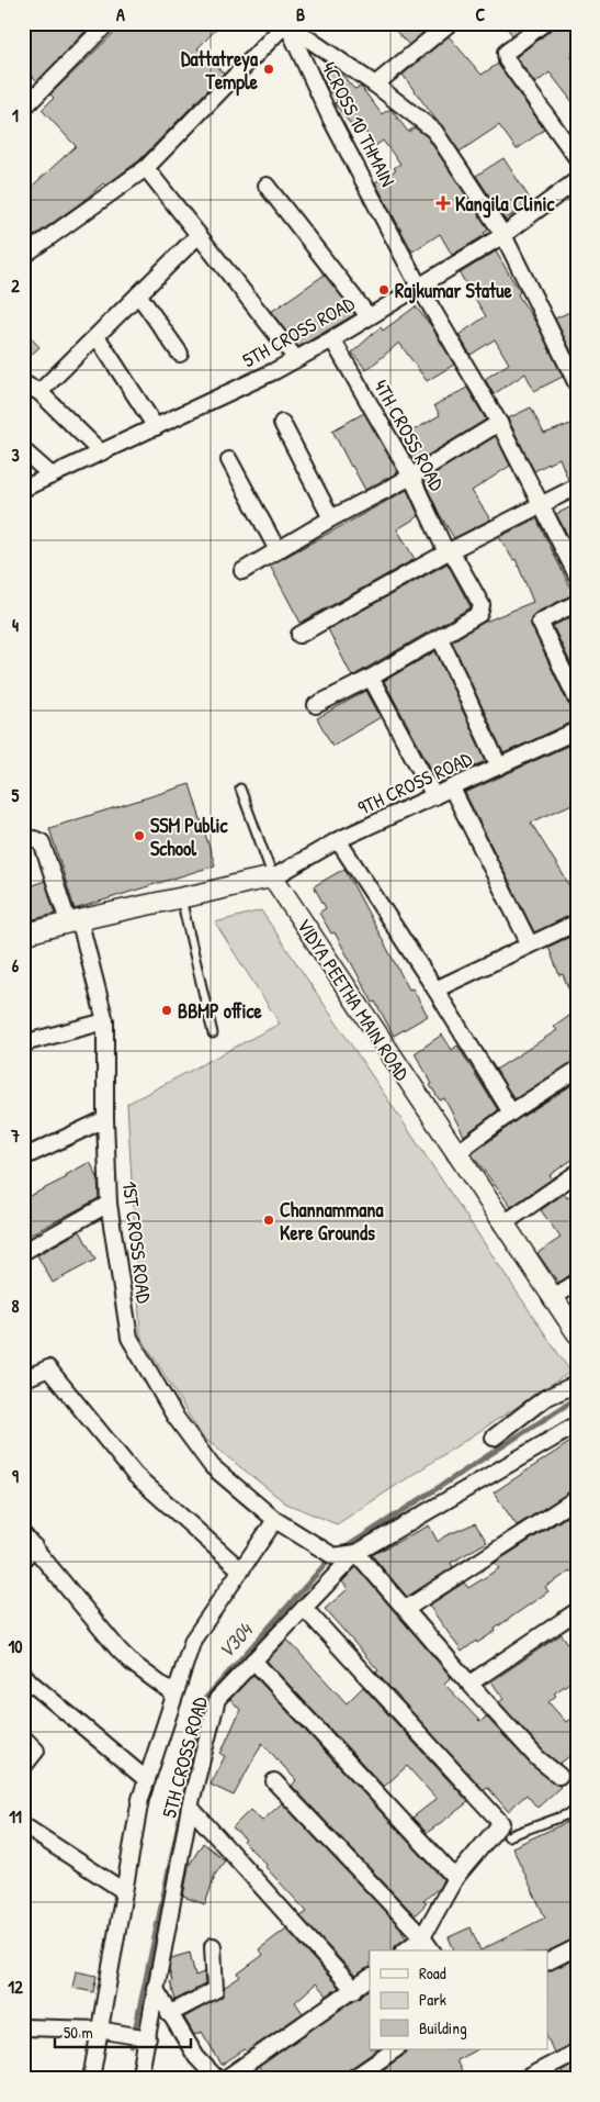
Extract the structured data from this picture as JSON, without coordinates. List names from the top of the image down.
{
  "streets": {
    "street": [
      "4CROSS 10 THMAIN",
      "5TH CROSS ROAD",
      "4TH CROSS ROAD",
      "9TH CROSS ROAD",
      "VIDYA PEETHA MAIN ROAD",
      "1ST CROSS ROAD"
    ]
  },
  "crossings": [
    ["4CROSS 10 THMAIN", "5TH CROSS ROAD"],
    ["5TH CROSS ROAD", "4TH CROSS ROAD"],
    ["5TH CROSS ROAD", "1ST CROSS ROAD"],
    ["9TH CROSS ROAD", "VIDYA PEETHA MAIN ROAD"]
  ],
  "water": ["V304"],
  "places": {
    "other": [
      "Dattatreya Temple",
      "Rajkumar Statue",
      "SSM Public School",
      "BBMP office",
      "Channammana Kere Grounds"
    ],
    "health": ["Kangila Clinic"]
  },
  "legend": ["Road", "Park", "Building"],
  "scale_bar": "50 m",
  "grid": {
    "columns": ["A", "B", "C"],
    "rows": [
      "1",
      "2",
      "3",
      "4",
      "5",
      "6",
      "7",
      "8",
      "9",
      "10",
      "11",
      "12"
    ]
  }
}
